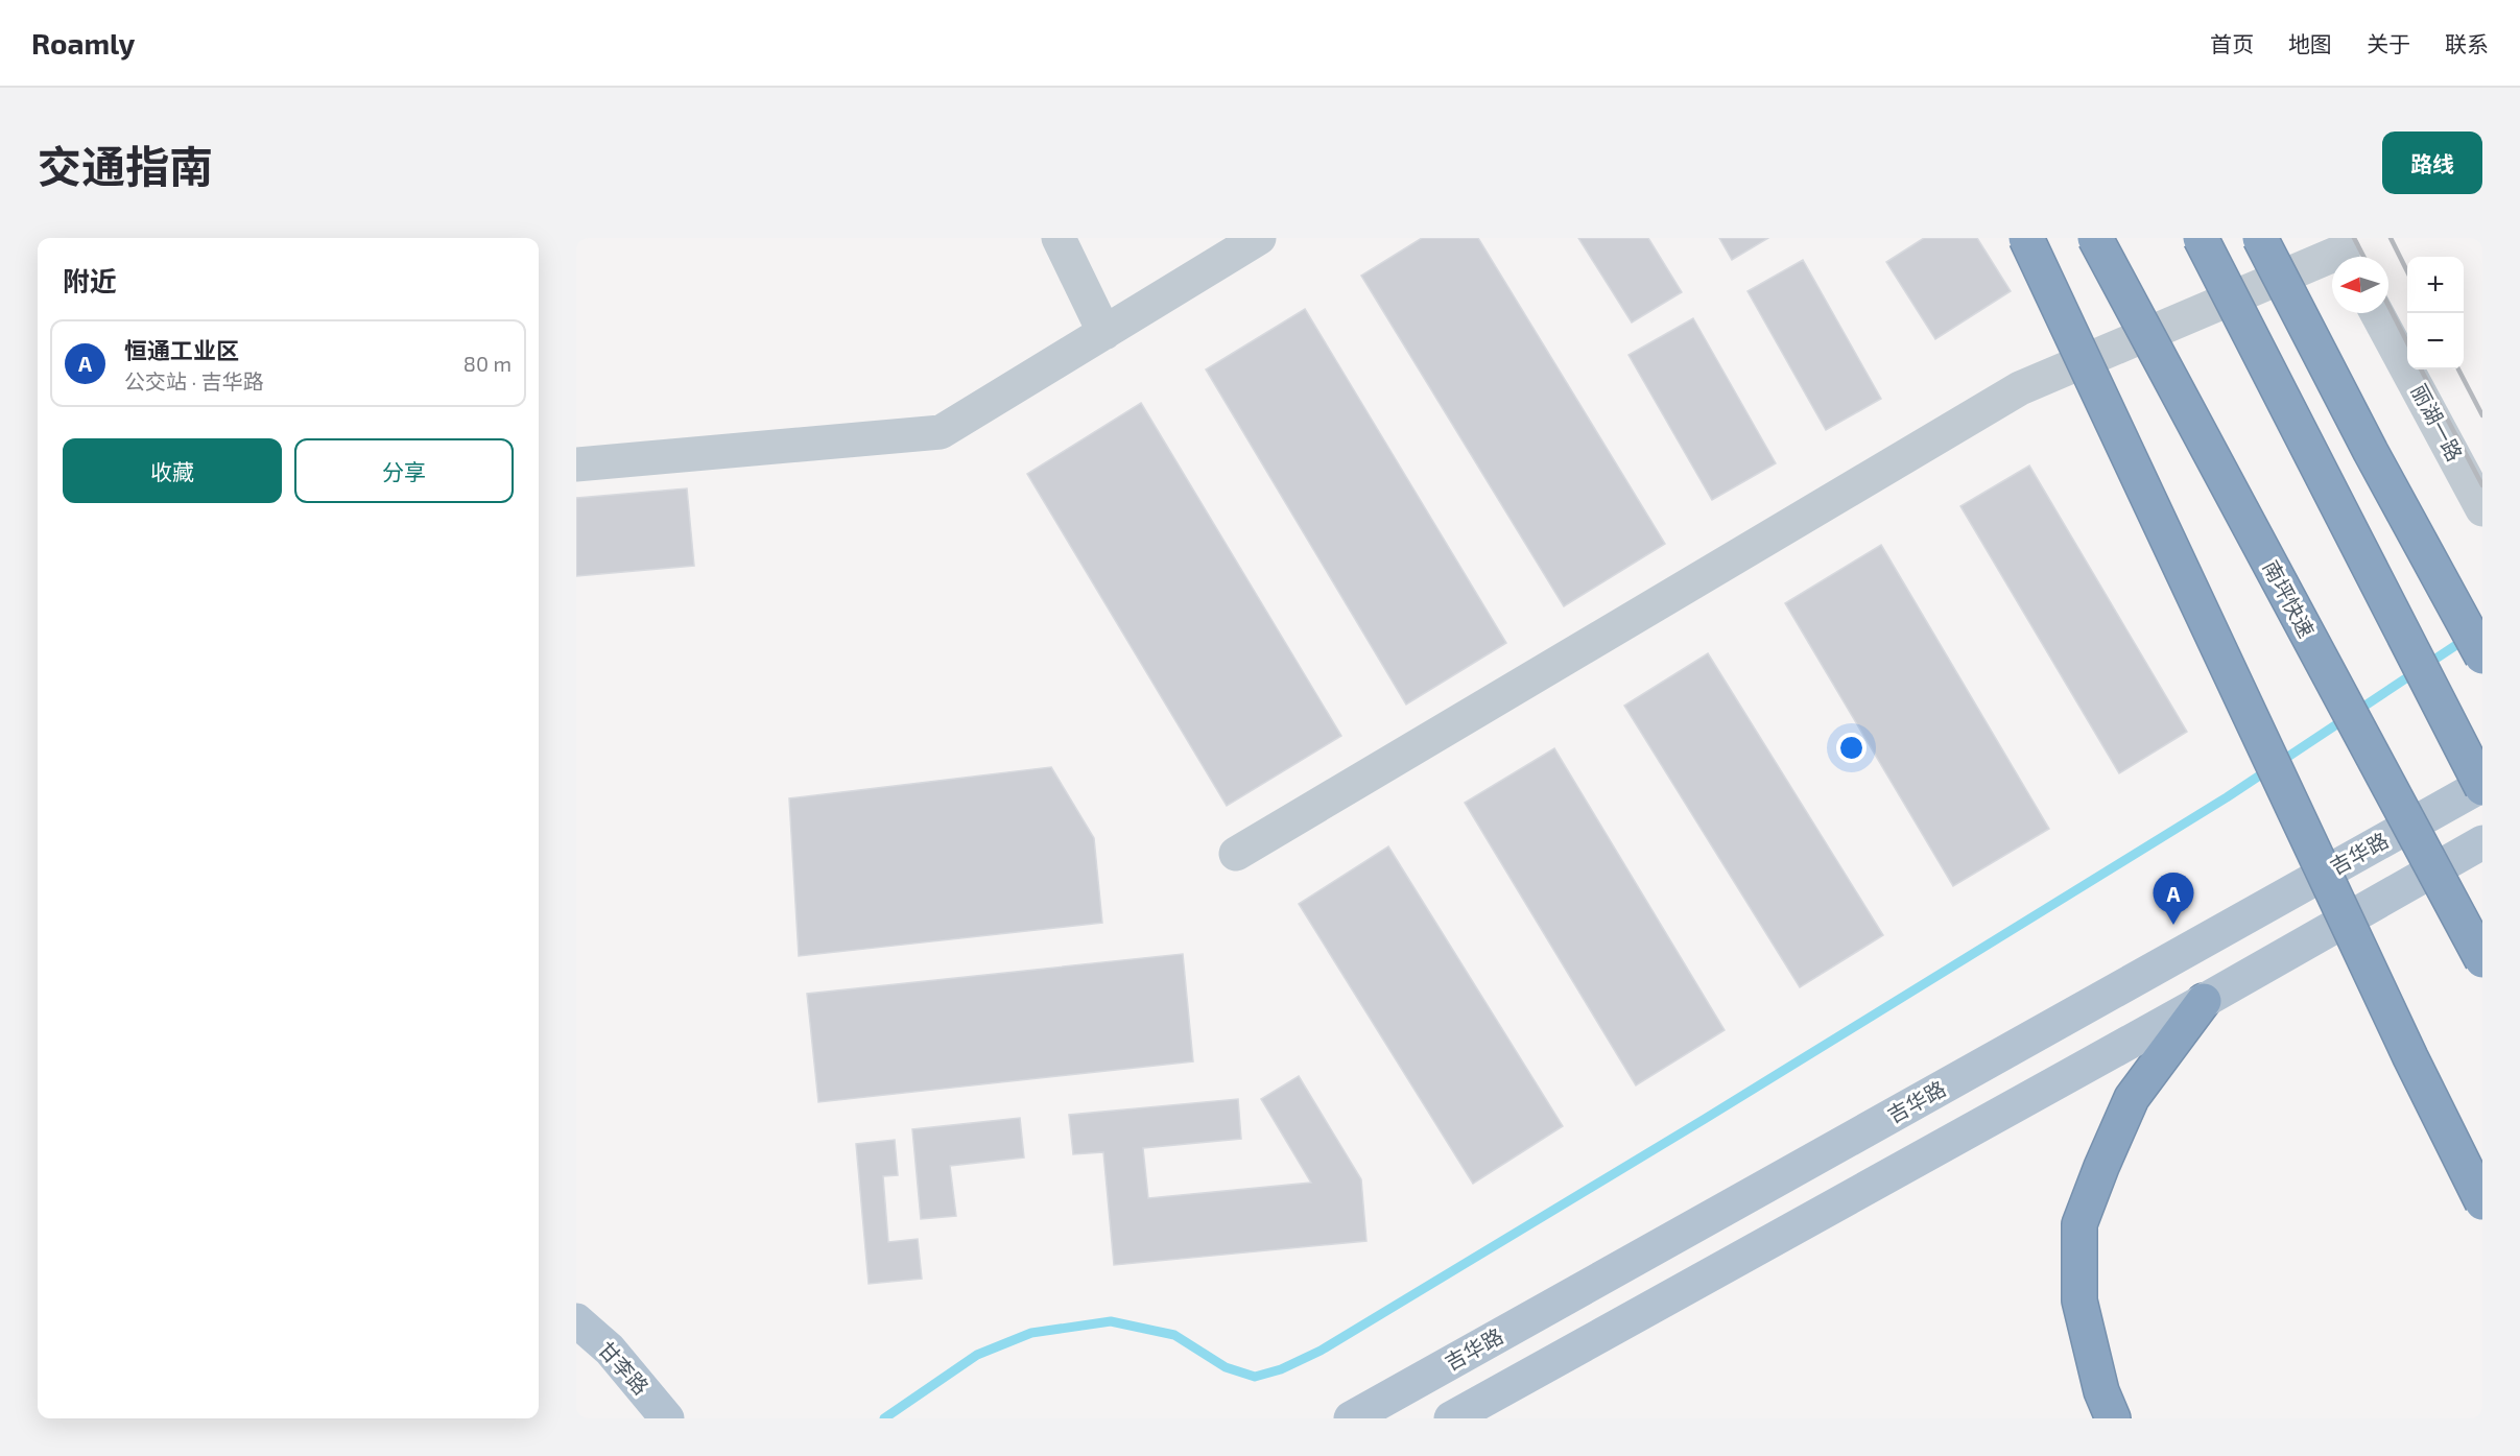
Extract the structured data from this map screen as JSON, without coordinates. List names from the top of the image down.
{
  "streets": {
    "highway": ["南坪快速"],
    "main road": ["吉华路", "甘李路"],
    "street": ["丽湖一路"]
  },
  "north": "left",
  "page": {
    "header": "Roamly",
    "nav": [
      "首页",
      "地图",
      "关于",
      "联系"
    ],
    "title": "交通指南",
    "buttons": [
      "路线",
      ["收藏", "分享"]
    ],
    "heading": "附近",
    "map_buttons": ["+", "−"],
    "list": [
      {
        "mark": "A",
        "name": "恒通工业区",
        "note": "公交站 · 吉华路",
        "value": "80 m"
      }
    ],
    "pins": "A"
  }
}
